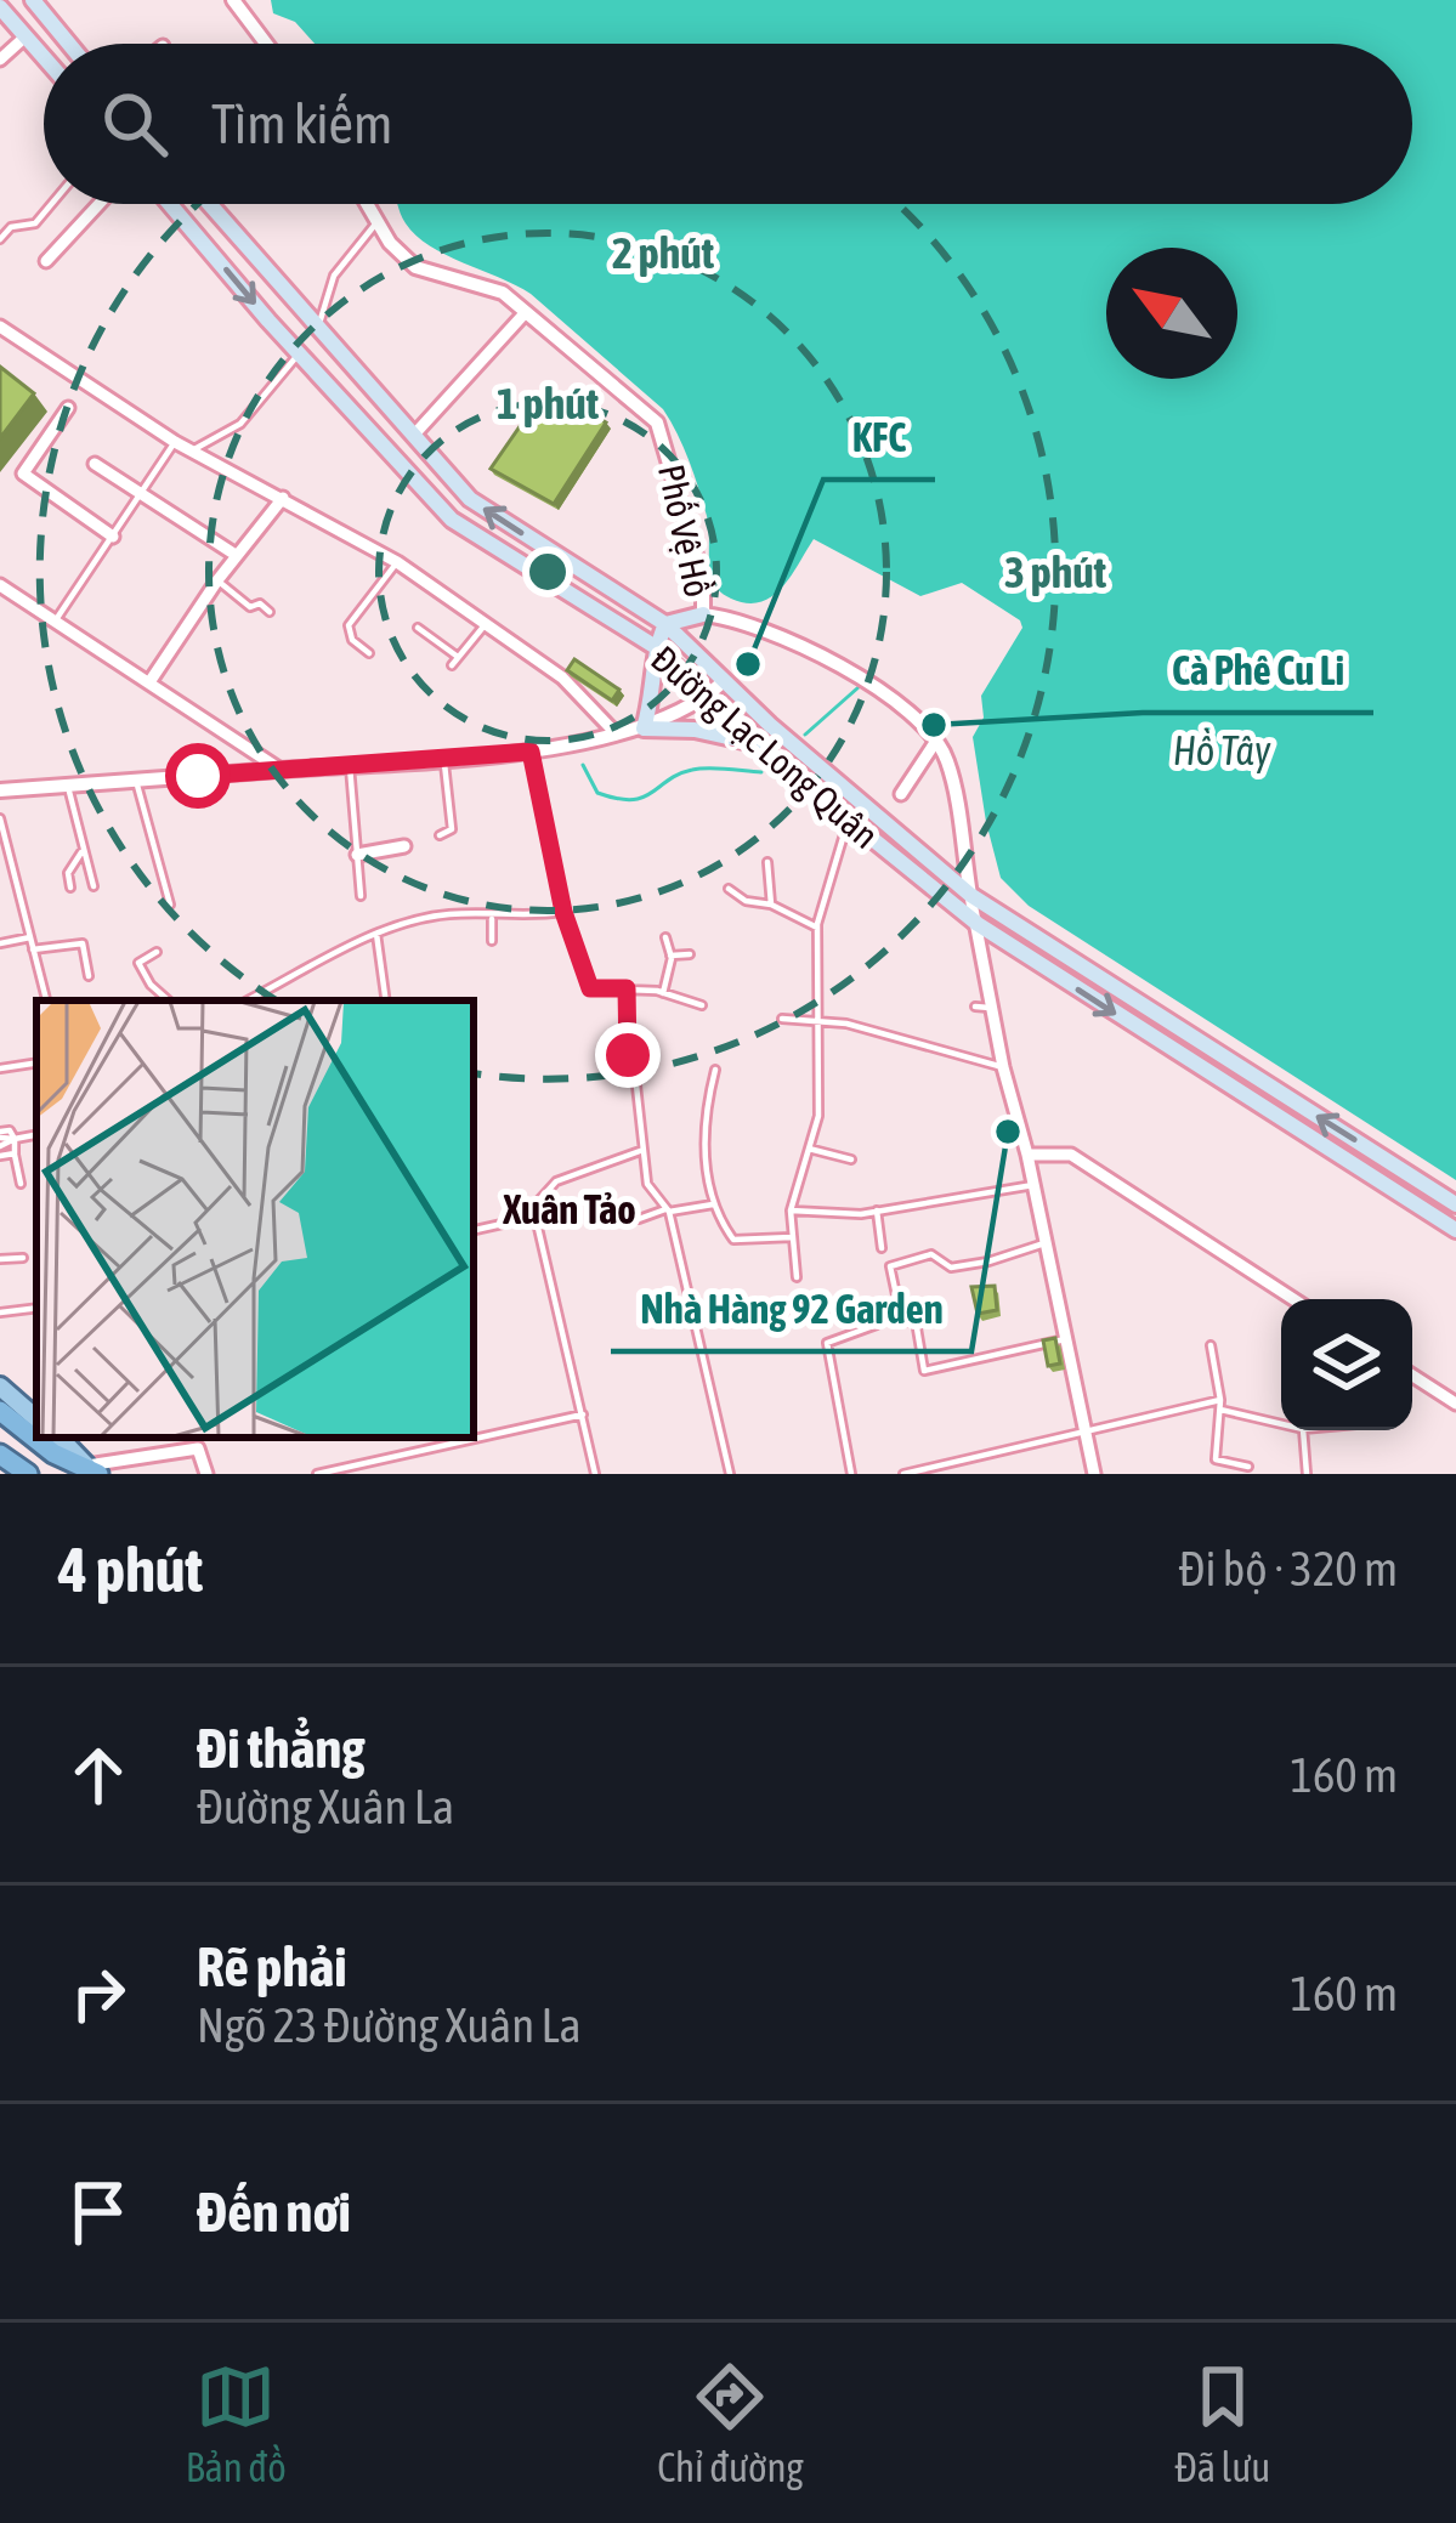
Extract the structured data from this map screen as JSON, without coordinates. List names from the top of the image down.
{
  "streets": {
    "main road": ["Đường Lạc Long Quân"],
    "street": ["Phố Vệ Hồ"]
  },
  "districts": ["Xuân Tảo"],
  "water": ["Hồ Tây"],
  "places": ["KFC", "Cà Phê Cu Li", "Nhà Hàng 92 Garden"],
  "north": "top left",
  "page": {
    "search": "Tìm kiếm",
    "heading": ["4 phút", "Đi bộ · 320 m"],
    "list": [
      ["Đi thẳng", "Đường Xuân La", "160 m"],
      ["Rẽ phải", "Ngõ 23 Đường Xuân La", "160 m"],
      "Đến nơi"
    ],
    "nav": ["Bản đồ", "Chỉ đường", "Đã lưu"]
  },
  "rings": ["2 phút", "1 phút", "3 phút"]
}
